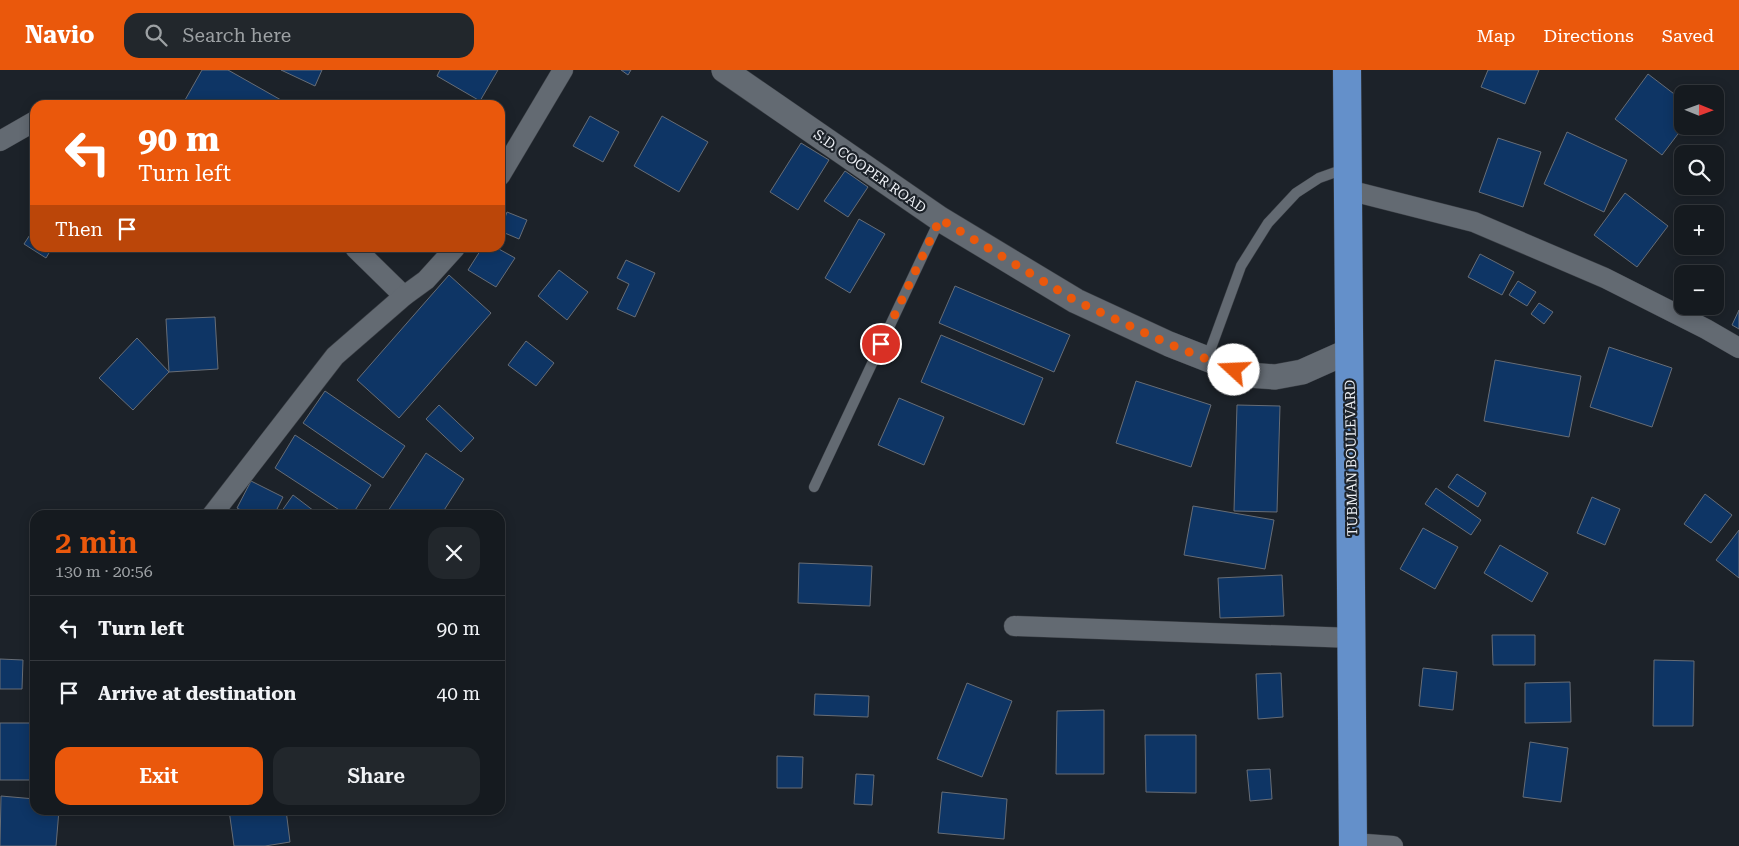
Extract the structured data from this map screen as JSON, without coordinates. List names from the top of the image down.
{
  "streets": {
    "highway": ["TUBMAN BOULEVARD"],
    "street": ["S.D. COOPER ROAD"]
  },
  "crossings": [
    ["S.D. COOPER ROAD", "TUBMAN BOULEVARD"]
  ],
  "north": "right",
  "page": {
    "header": "Navio",
    "search": "Search here",
    "nav": ["Map", "Directions", "Saved"],
    "map_buttons": ["+", "−"],
    "turn": ["90 m", "Turn left"],
    "then": "Then",
    "heading": ["2 min", "130 m · 20:56"],
    "list": [
      {
        "name": "Turn left",
        "value": "90 m"
      },
      {
        "name": "Arrive at destination",
        "value": "40 m"
      }
    ],
    "buttons": ["Exit", "Share"]
  }
}
